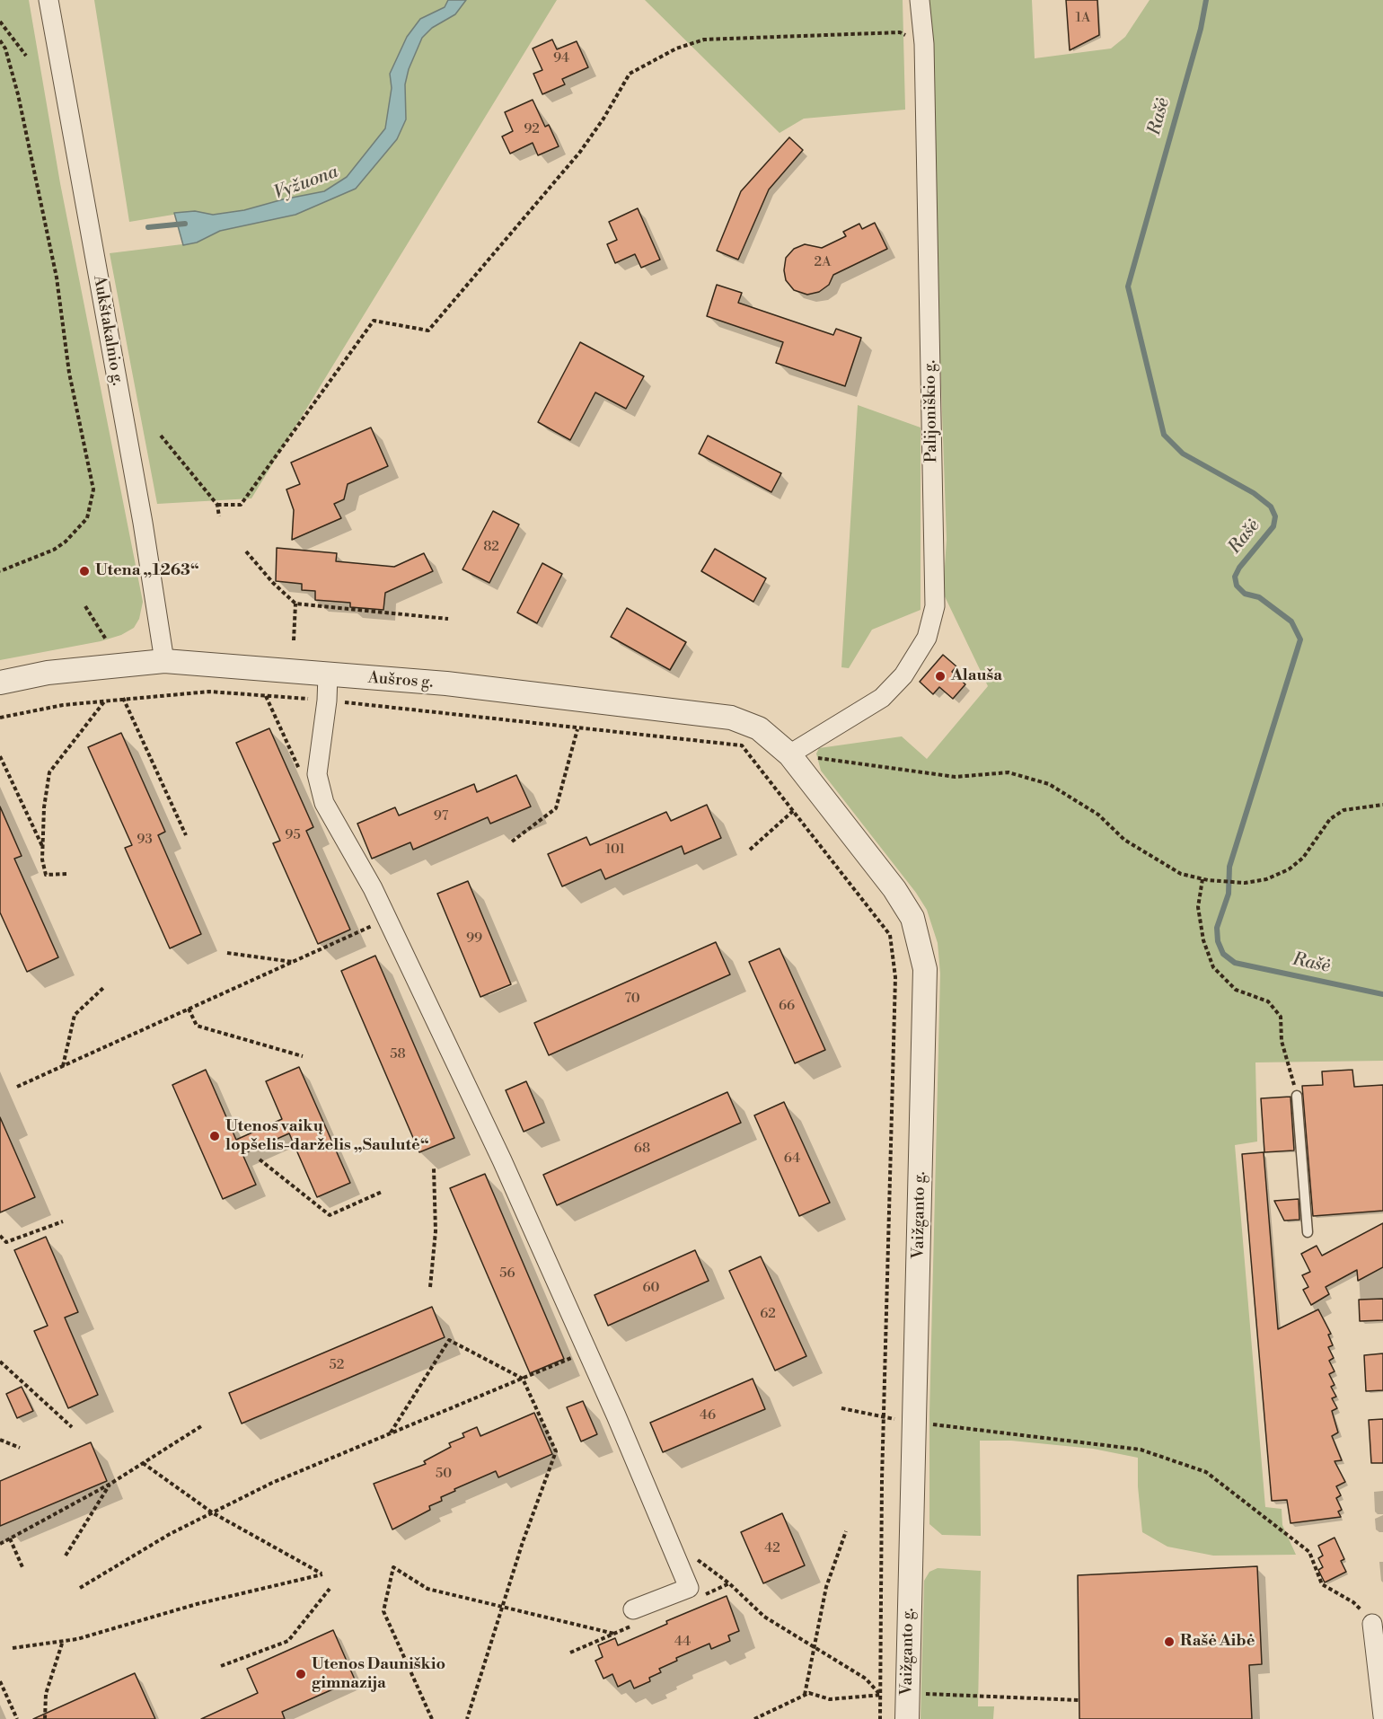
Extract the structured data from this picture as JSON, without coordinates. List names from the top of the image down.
{
  "streets": {
    "street": [
      "Aukštakalnio g.",
      "Palijoniškio g.",
      "Aušros g.",
      "Vaižganto g."
    ]
  },
  "crossings": [
    ["Aukštakalnio g.", "Aušros g."],
    ["Palijoniškio g.", "Aušros g."],
    ["Palijoniškio g.", "Vaižganto g."],
    ["Aušros g.", "Vaižganto g."]
  ],
  "water": ["Rašė", "Vyžuona"],
  "places": [
    "Utena „1263“",
    "Alauša",
    "Utenos vaikų lopšelis-darželis „Saulutė“",
    "Rašė Aibė",
    "Utenos Dauniškio gimnazija"
  ],
  "house_numbers": [
    "1A",
    "94",
    "92",
    "2A",
    "82",
    "97",
    "95",
    "93",
    "101",
    "99",
    "70",
    "66",
    "58",
    "68",
    "64",
    "56",
    "60",
    "62",
    "52",
    "46",
    "50",
    "42",
    "44"
  ]
}
